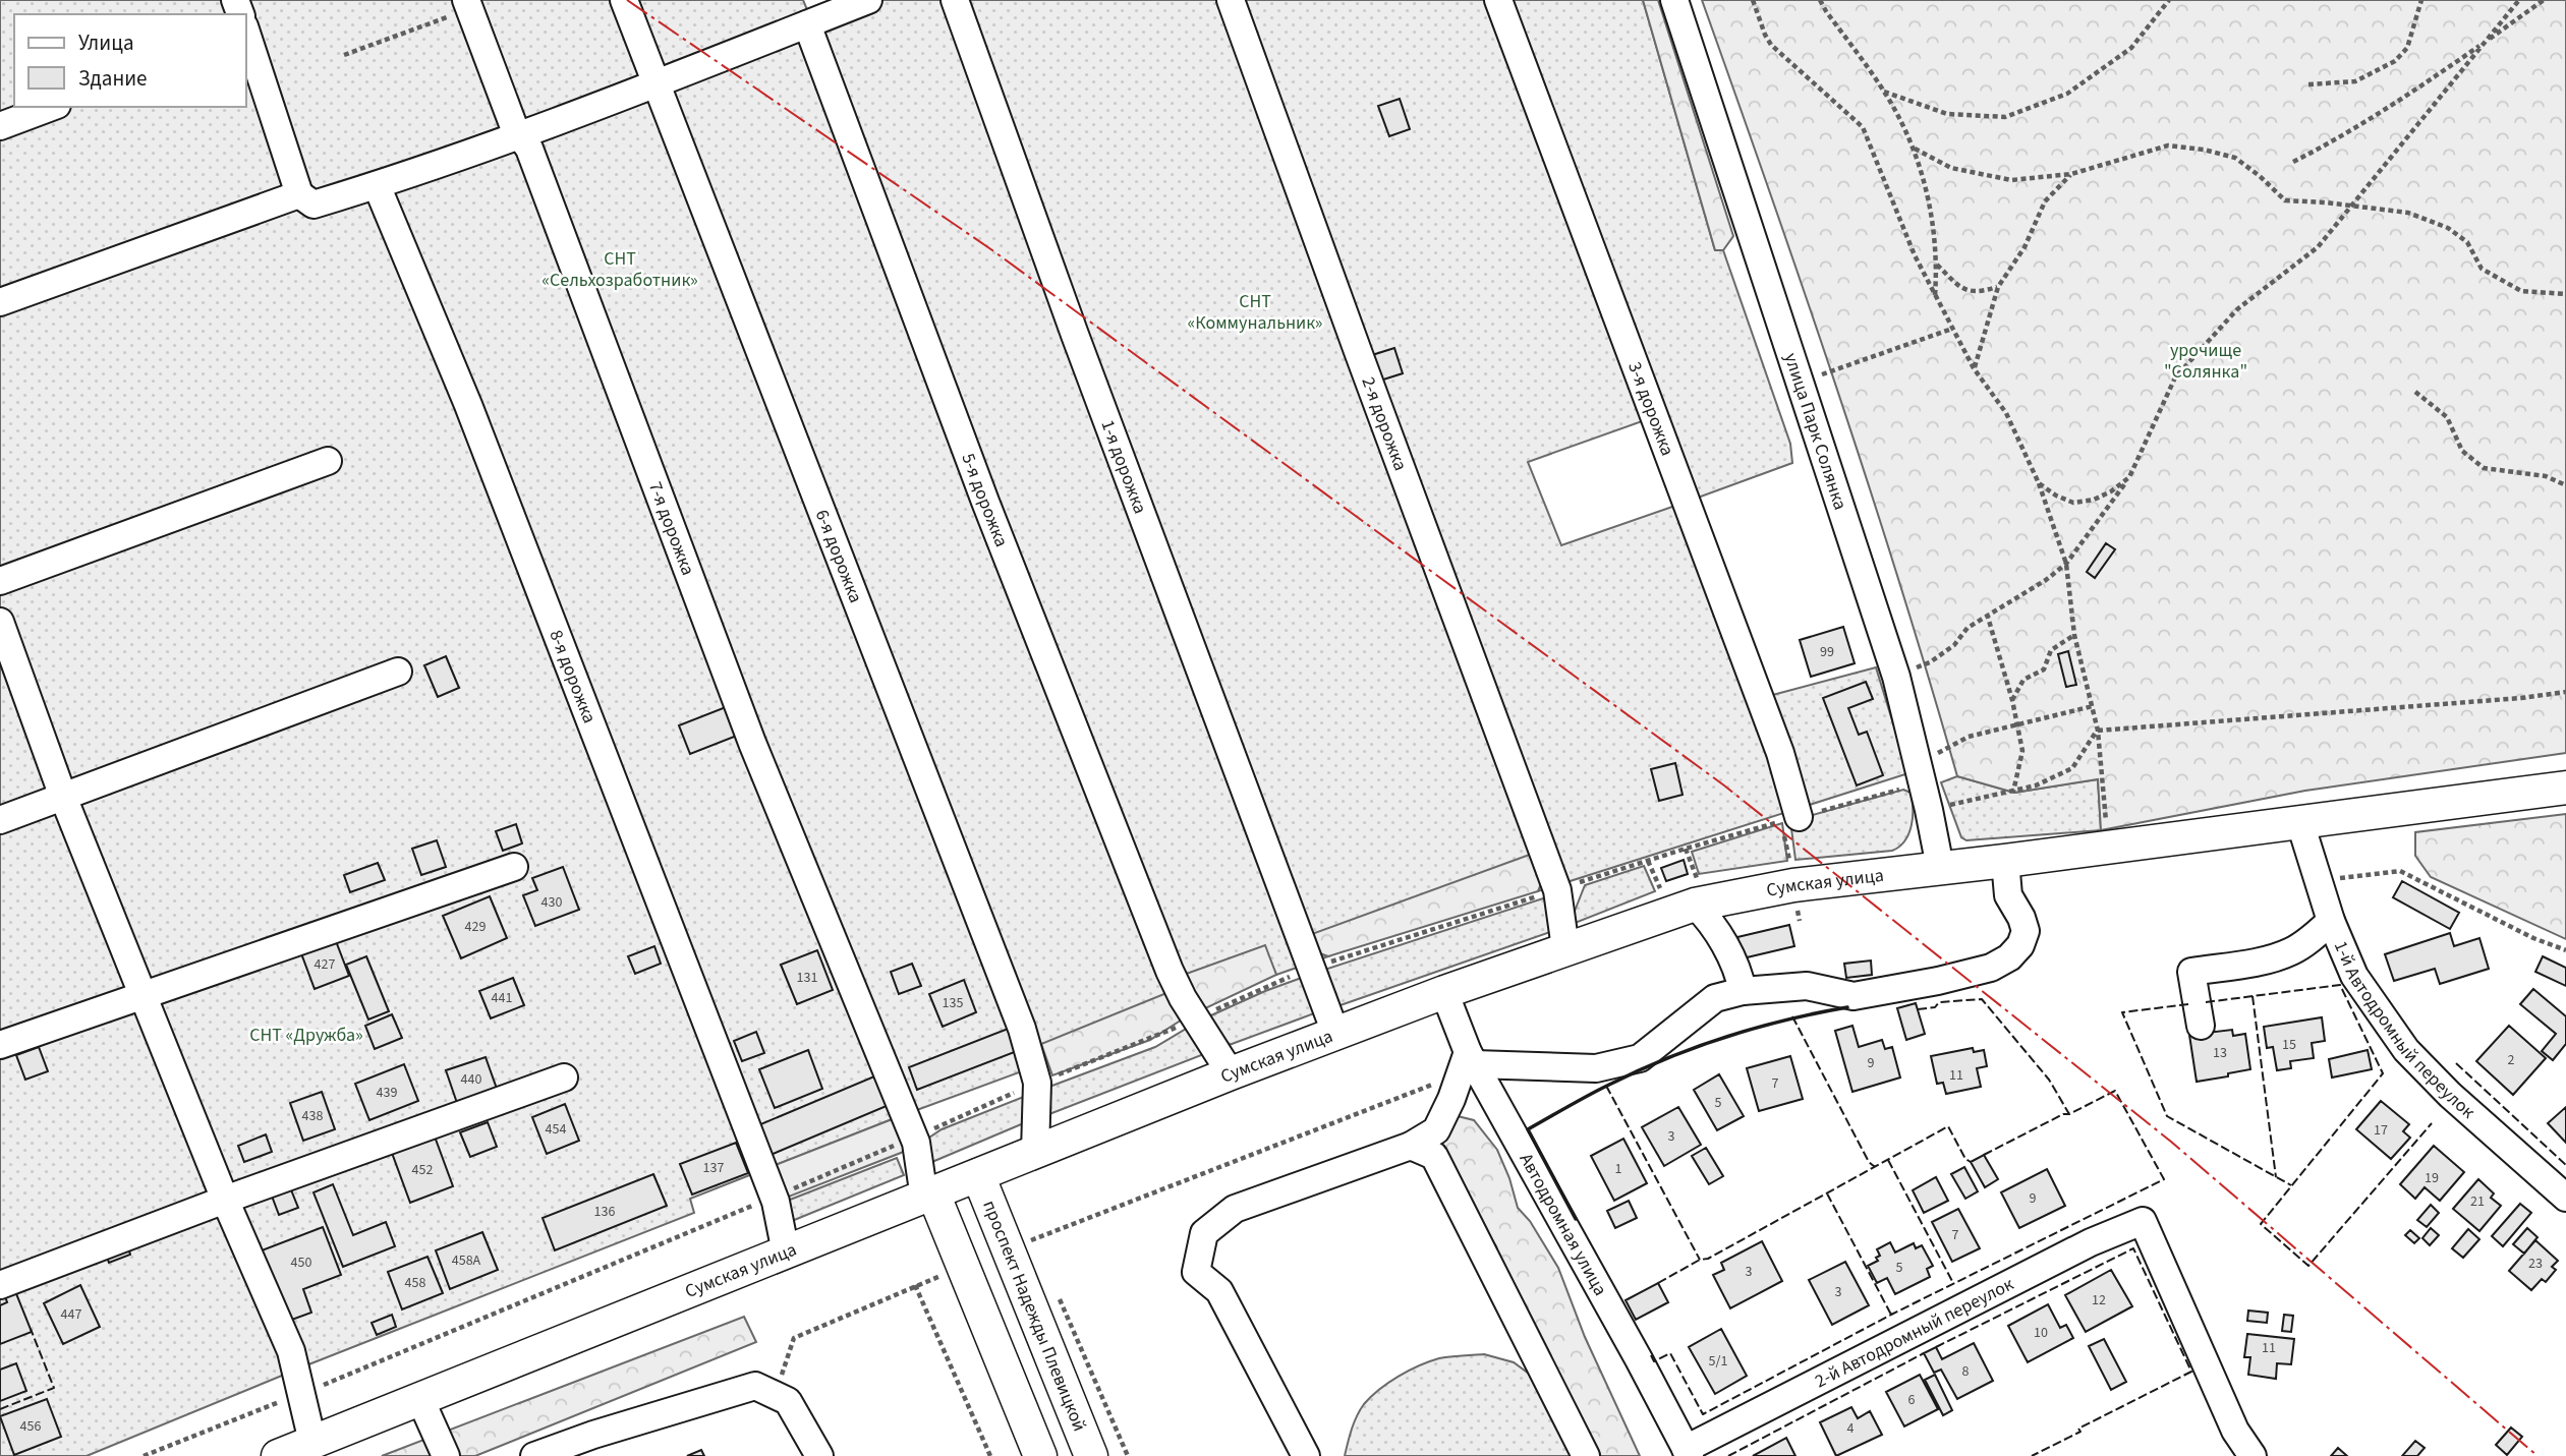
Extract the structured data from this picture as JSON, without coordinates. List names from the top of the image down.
{
  "streets": {
    "main road": ["Сумская улица", "проспект Надежды Плевицкой"],
    "street": [
      "3-я дорожка",
      "2-я дорожка",
      "улица Парк Солянка",
      "1-я дорожка",
      "5-я дорожка",
      "7-я дорожка",
      "6-я дорожка",
      "8-я дорожка",
      "1-й Автодромный переулок",
      "Автодромная улица",
      "2-й Автодромный переулок"
    ]
  },
  "crossings": [
    ["2-я дорожка", "Сумская улица"],
    ["улица Парк Солянка", "Сумская улица"],
    ["1-я дорожка", "Сумская улица"],
    ["5-я дорожка", "Сумская улица"],
    ["7-я дорожка", "Сумская улица"],
    ["6-я дорожка", "Сумская улица"],
    ["8-я дорожка", "Сумская улица"],
    ["Сумская улица", "1-й Автодромный переулок"],
    ["Сумская улица", "Автодромная улица"],
    ["Сумская улица", "проспект Надежды Плевицкой"],
    ["Автодромная улица", "2-й Автодромный переулок"]
  ],
  "parks": [
    "СНТ «Сельхозработник»",
    "СНТ «Коммунальник»",
    "урочище \"Солянка\"",
    "СНТ «Дружба»"
  ],
  "house_numbers": [
    "99",
    "430",
    "429",
    "427",
    "131",
    "441",
    "135",
    "15",
    "13",
    "2",
    "9",
    "11",
    "440",
    "7",
    "439",
    "5",
    "438",
    "454",
    "17",
    "3",
    "137",
    "1",
    "452",
    "19",
    "9",
    "21",
    "136",
    "7",
    "458А",
    "450",
    "23",
    "5",
    "3",
    "458",
    "3",
    "12",
    "447",
    "10",
    "11",
    "5/1",
    "8",
    "6",
    "456",
    "4"
  ],
  "legend": ["Улица", "Здание"]
}
